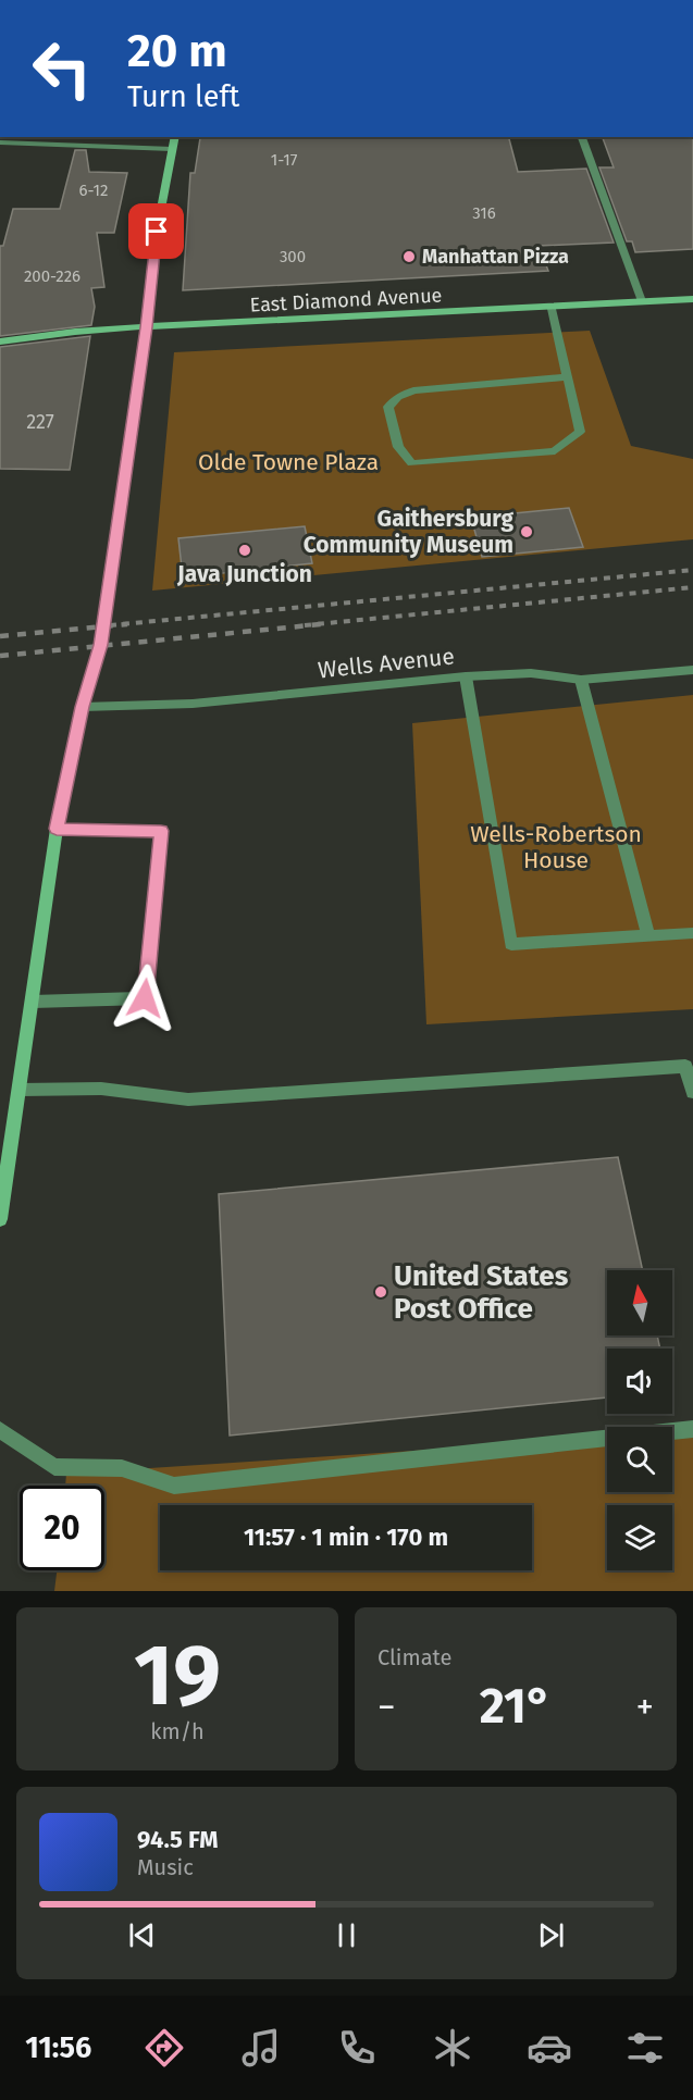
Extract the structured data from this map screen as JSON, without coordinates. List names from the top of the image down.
{
  "streets": {
    "street": ["East Diamond Avenue", "Wells Avenue"]
  },
  "parks": ["Olde Towne Plaza", "Wells-Robertson House"],
  "places": [
    "Manhattan Pizza",
    "Gaithersburg Community Museum",
    "Java Junction",
    "United States Post Office"
  ],
  "house_numbers": [
    "1-17",
    "6-12",
    "316",
    "300",
    "200-226",
    "227"
  ],
  "north": "top",
  "page": {
    "turn": ["20 m", "Turn left"],
    "limit": "20",
    "trip": "11:57 · 1 min · 170 m",
    "tile": [
      ["19", "km/h"],
      "Climate"
    ],
    "heat": ["−", "21°", "+"],
    "song": ["94.5 FM", "Music"],
    "tabs": "11:56"
  }
}
